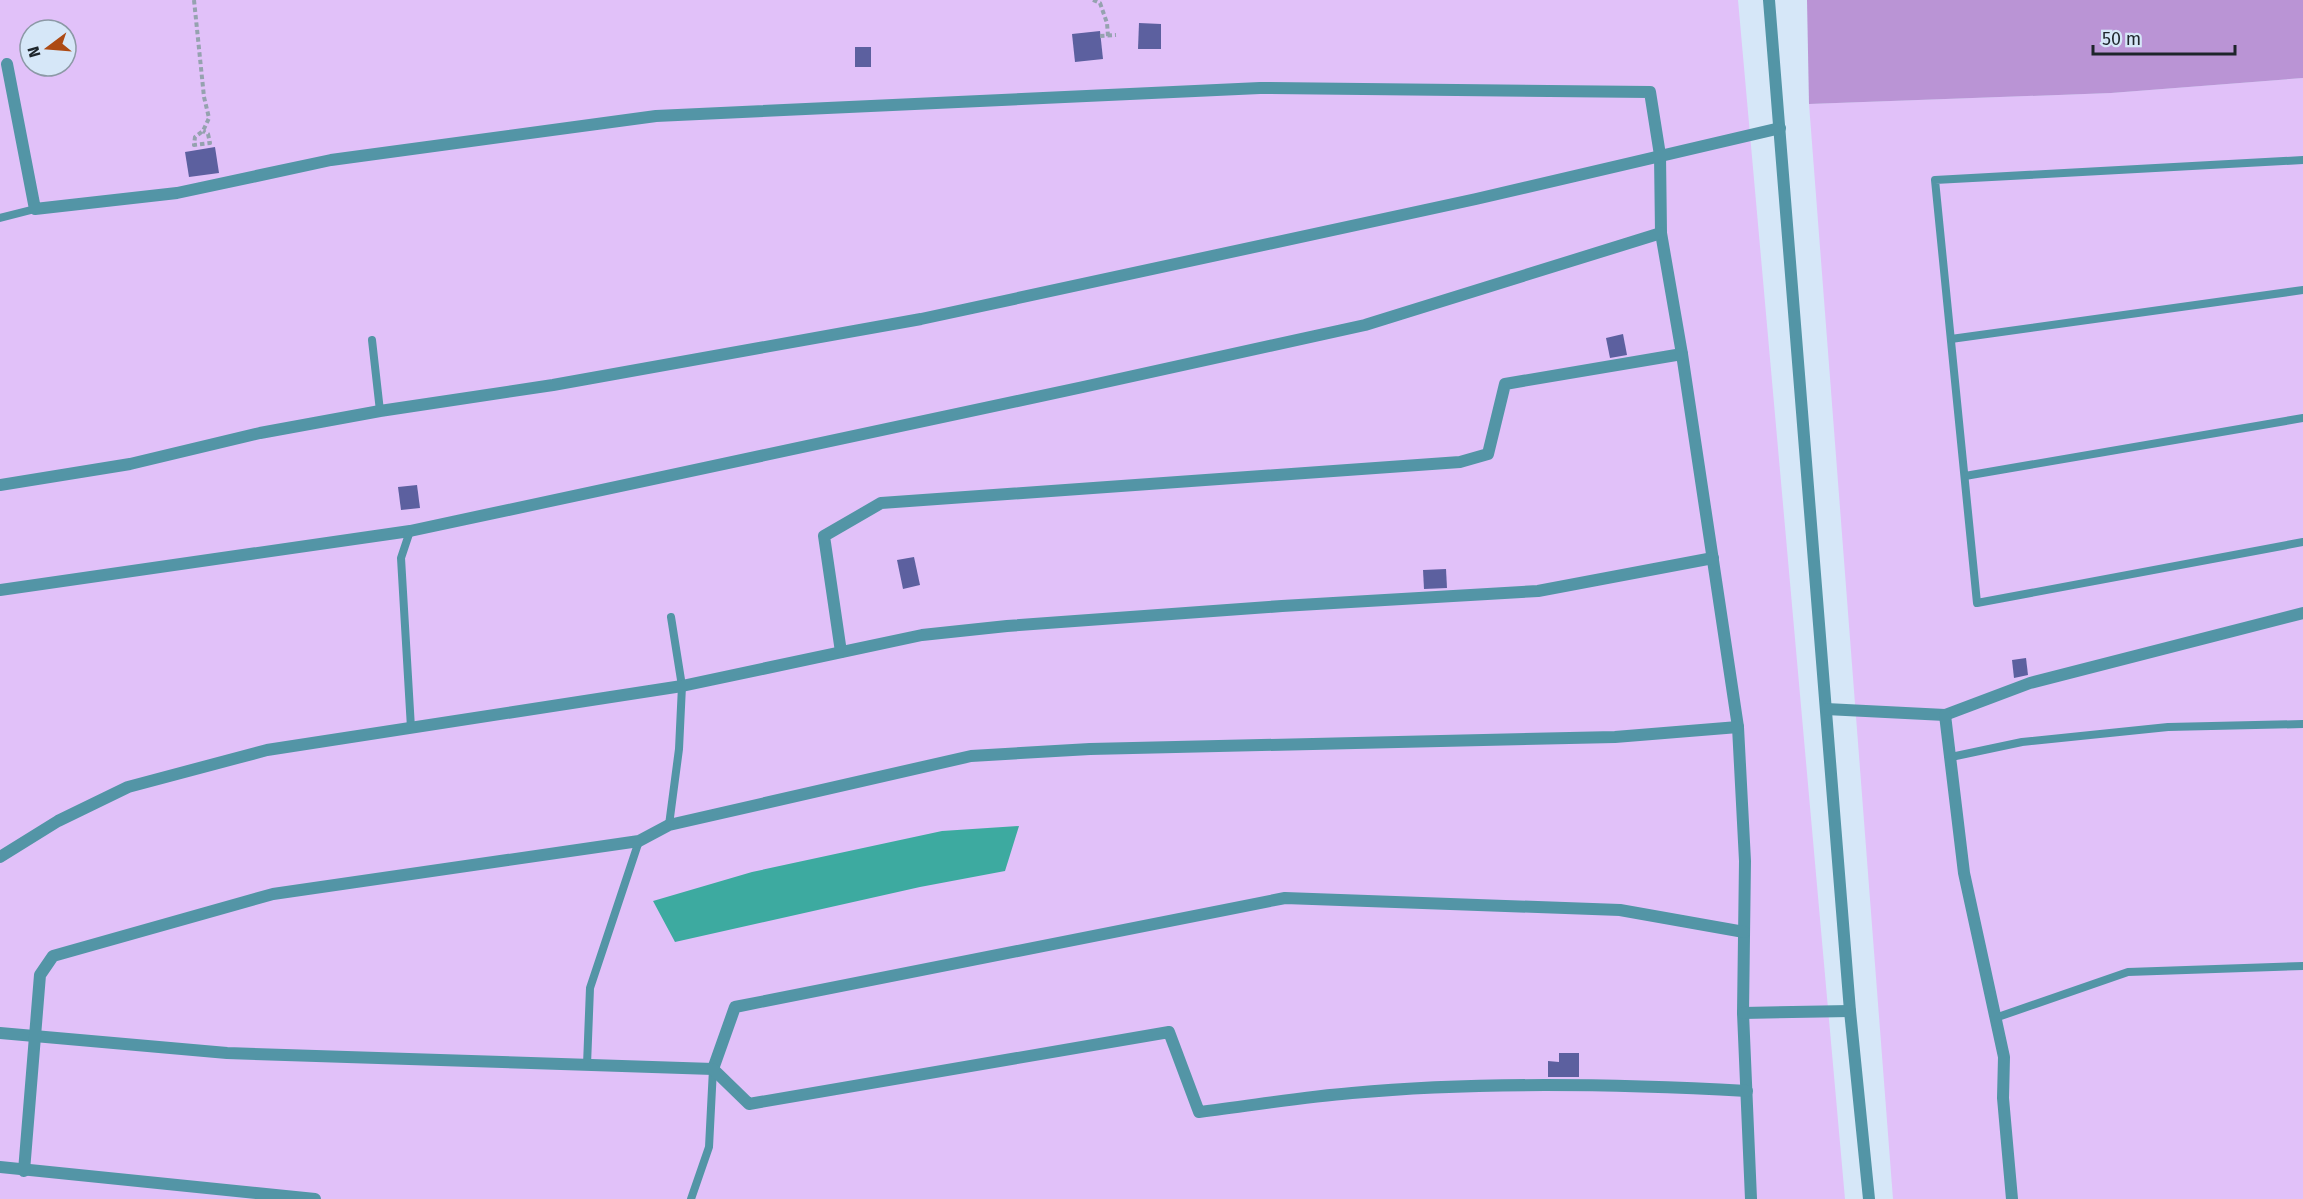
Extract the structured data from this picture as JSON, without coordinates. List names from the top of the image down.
{
  "scale_bar": "50 m",
  "north": "left"
}
